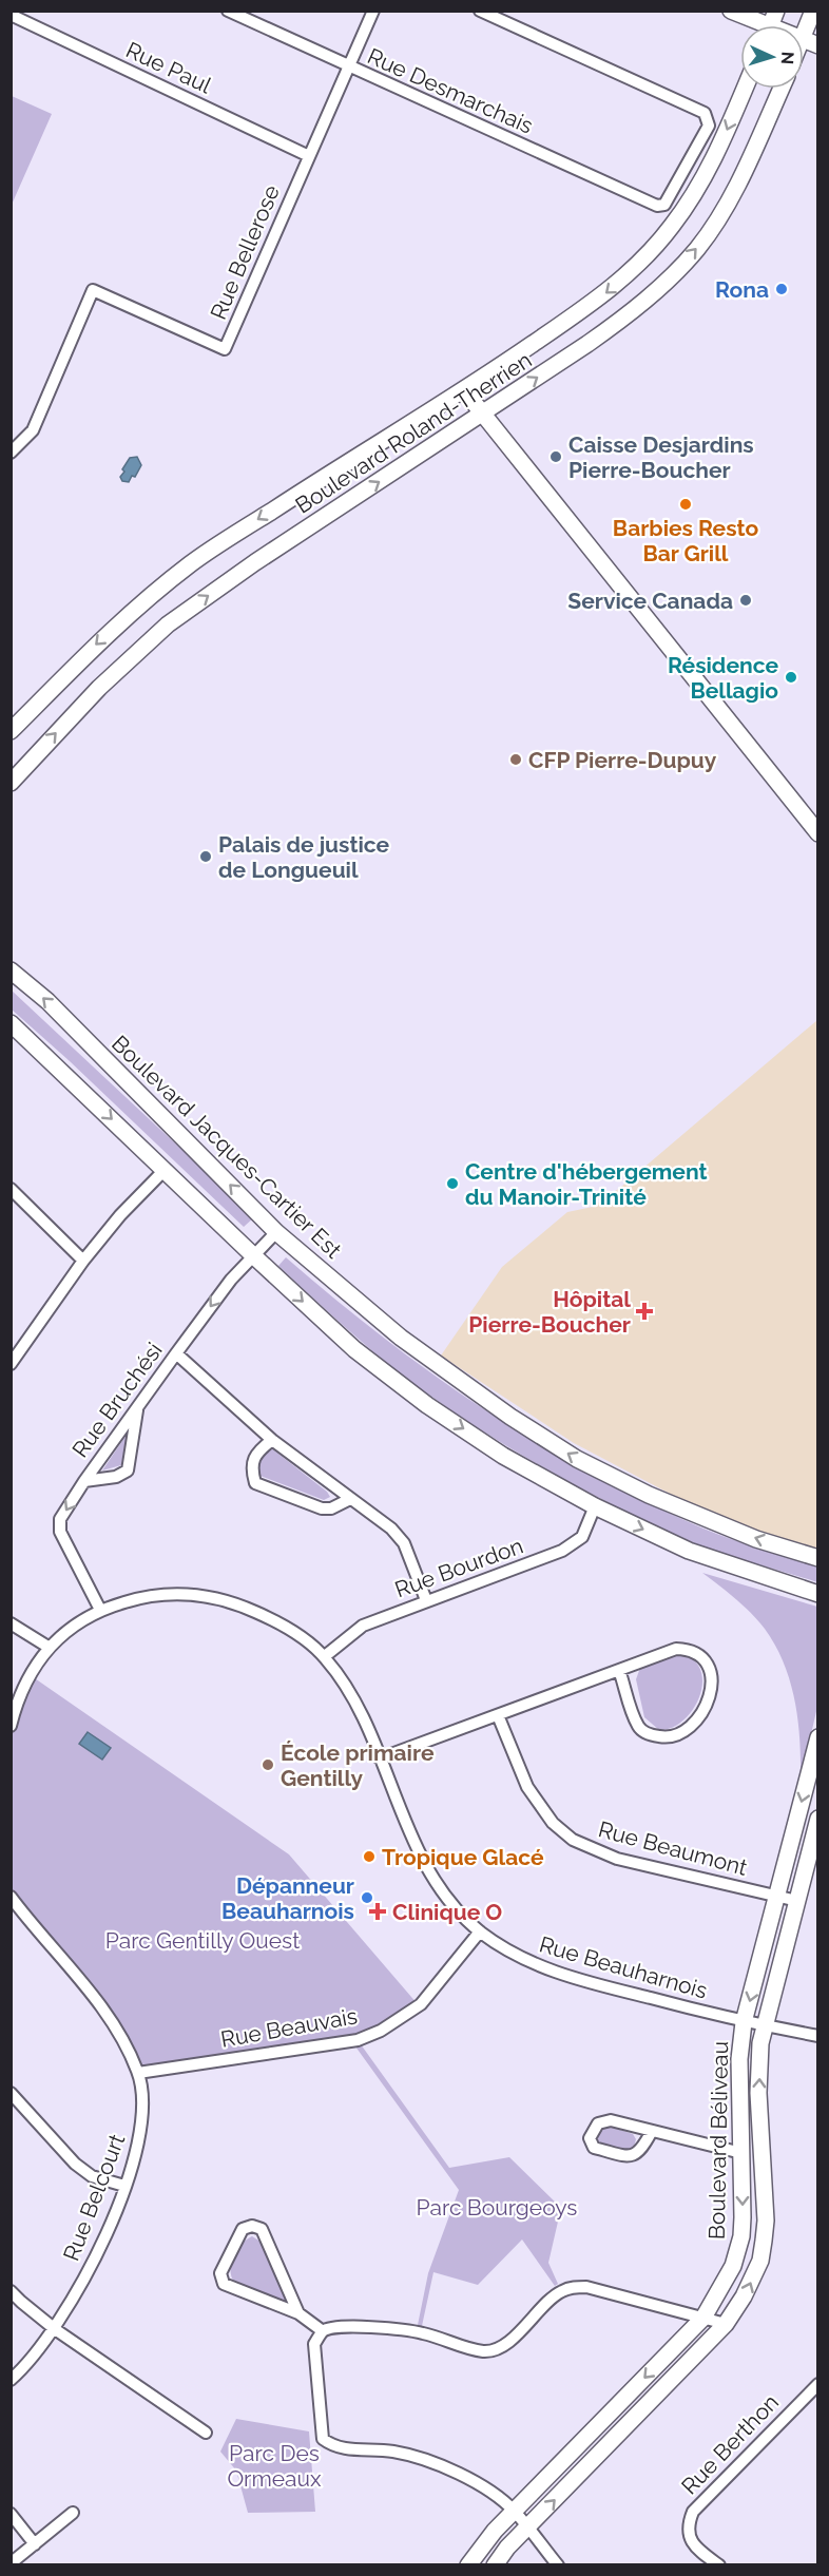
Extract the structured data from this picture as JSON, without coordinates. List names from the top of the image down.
{
  "streets": {
    "main road": ["Boulevard Roland-Therrien", "Boulevard Jacques-Cartier Est", "Boulevard Béliveau"],
    "street": [
      "Rue Paul",
      "Rue Desmarchais",
      "Rue Bellerose",
      "Rue Bruchési",
      "Rue Bourdon",
      "Rue Beaumont",
      "Rue Beauharnois",
      "Rue Beauvais",
      "Rue Belcourt",
      "Rue Berthon"
    ]
  },
  "crossings": [
    ["Rue Paul", "Rue Bellerose"],
    ["Rue Desmarchais", "Rue Bellerose"],
    ["Boulevard Jacques-Cartier Est", "Rue Bruchési"],
    ["Rue Bruchési", "Rue Beauharnois"],
    ["Rue Bourdon", "Rue Beauharnois"],
    ["Rue Beaumont", "Boulevard Béliveau"],
    ["Rue Beauharnois", "Rue Beauvais"],
    ["Rue Beauharnois", "Boulevard Béliveau"],
    ["Rue Beauvais", "Rue Belcourt"]
  ],
  "one_way": ["Rue Bruchési"],
  "parks": ["Parc Gentilly Ouest", "Parc Bourgeoys", "Parc Des Ormeaux"],
  "places": {
    "other": [
      "Rona",
      "Caisse Desjardins Pierre-Boucher",
      "Barbies Resto Bar Grill",
      "Service Canada",
      "Résidence Bellagio",
      "CFP Pierre-Dupuy",
      "Palais de justice de Longueuil",
      "Centre d'hébergement du Manoir-Trinité",
      "École primaire Gentilly",
      "Tropique Glacé",
      "Dépanneur Beauharnois"
    ],
    "health": ["Hôpital Pierre-Boucher", "Clinique O"]
  },
  "north": "right"
}
